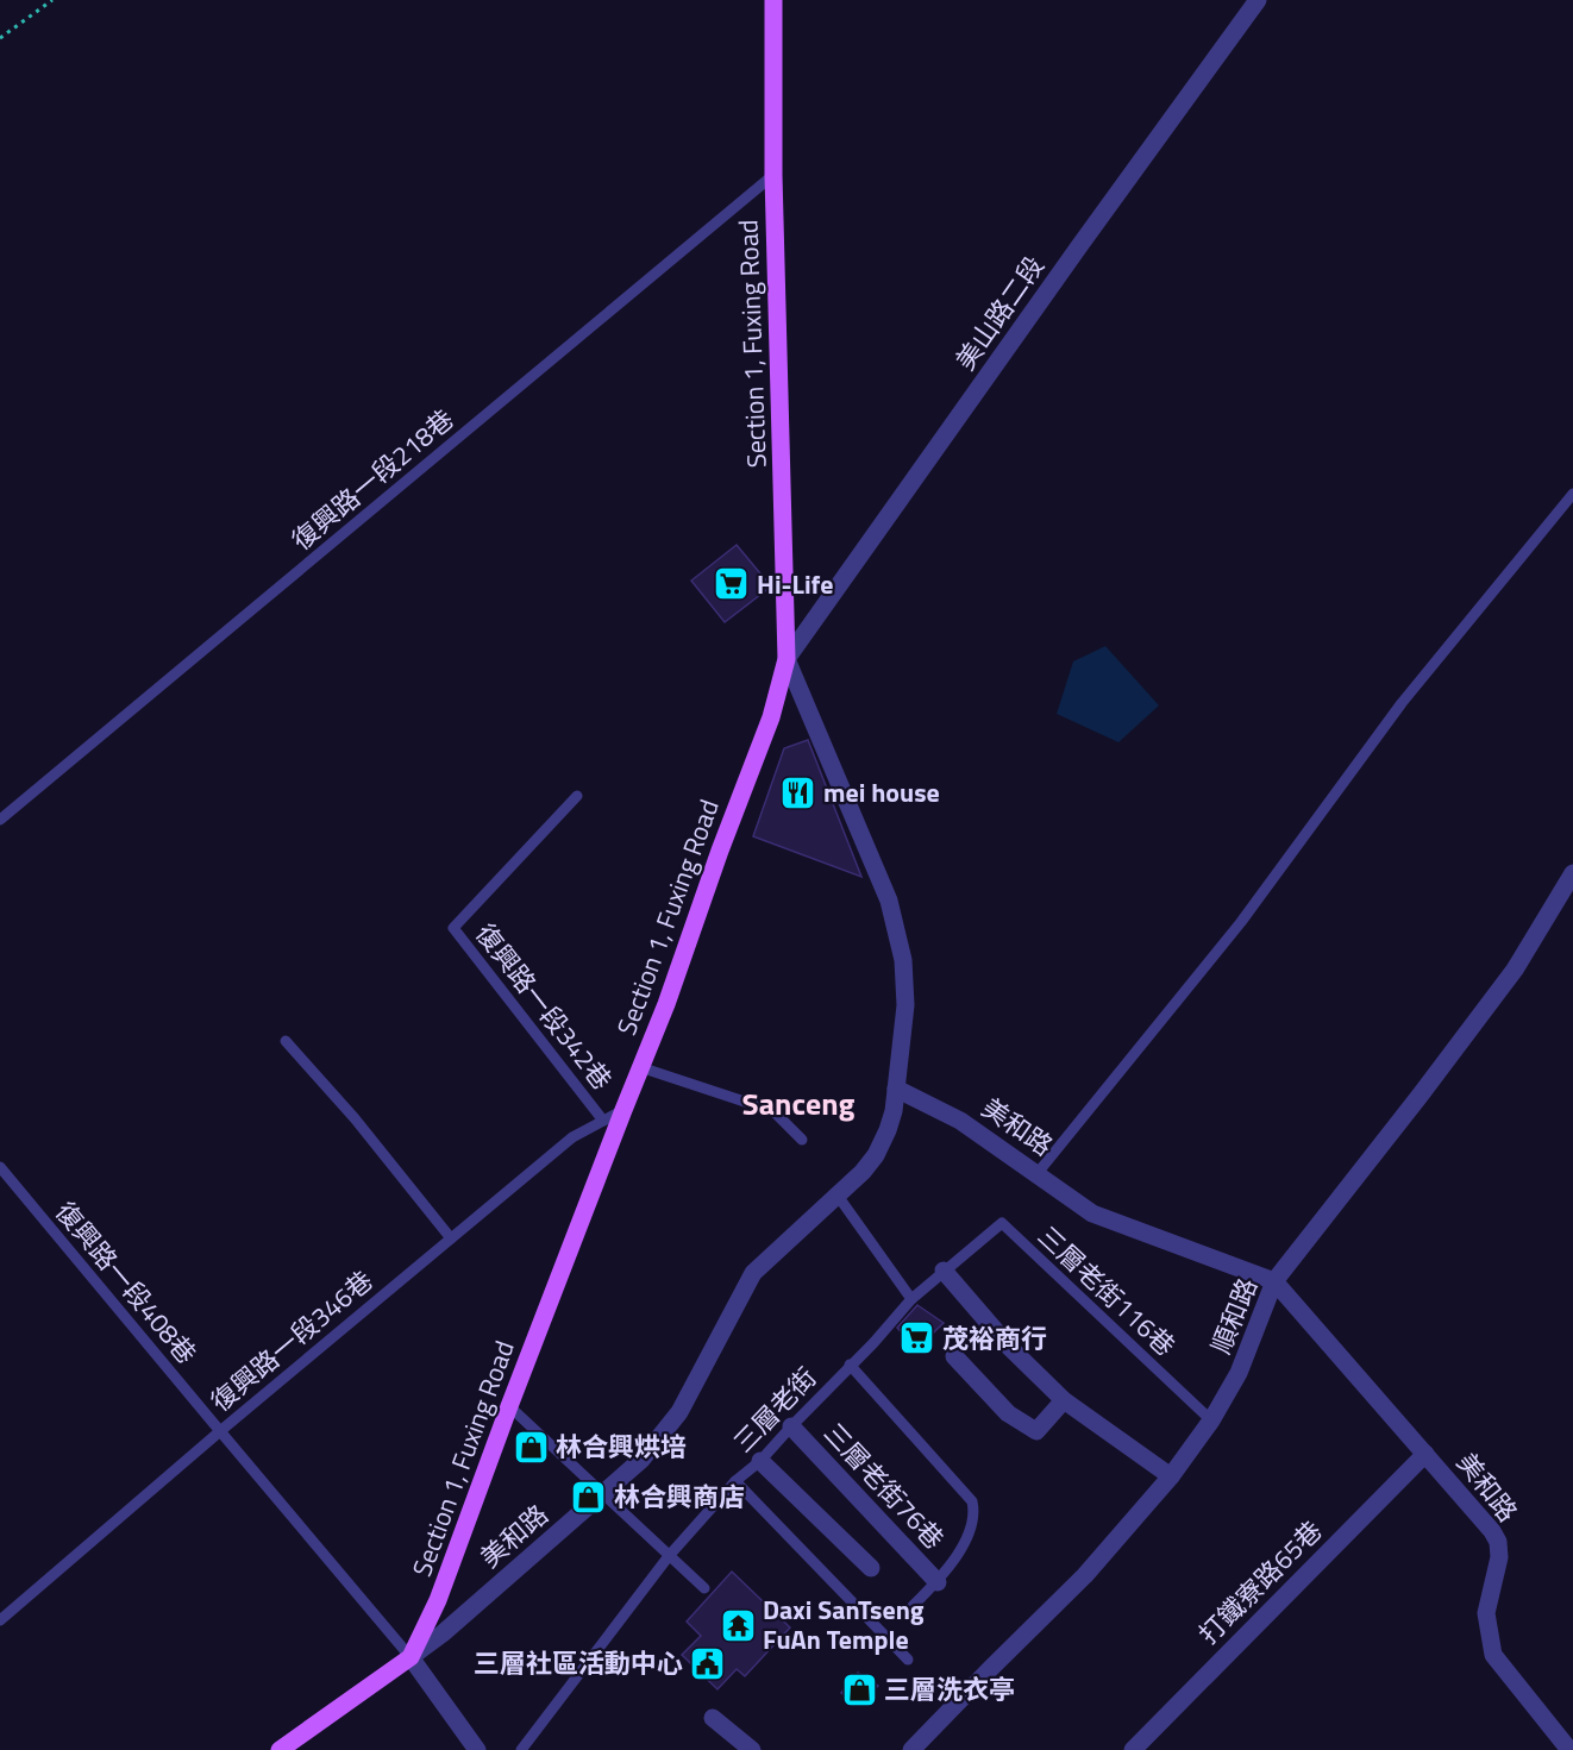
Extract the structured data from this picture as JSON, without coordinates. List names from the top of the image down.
{
  "streets": {
    "main road": ["Section 1, Fuxing Road"],
    "street": [
      "美山路二段",
      "美和路",
      "順和路",
      "三層老街76巷",
      "打鐵寮路65巷"
    ],
    "lane": [
      "復興路一段218巷",
      "復興路一段342巷",
      "復興路一段408巷",
      "三層老街116巷",
      "復興路一段346巷",
      "三層老街"
    ]
  },
  "crossings": [
    ["美山路二段", "Section 1, Fuxing Road"],
    ["Section 1, Fuxing Road", "復興路一段218巷"],
    ["Section 1, Fuxing Road", "美和路"],
    ["Section 1, Fuxing Road", "復興路一段408巷"],
    ["Section 1, Fuxing Road", "復興路一段346巷"],
    ["復興路一段342巷", "復興路一段346巷"],
    ["美和路", "復興路一段408巷"],
    ["美和路", "順和路"],
    ["美和路", "打鐵寮路65巷"],
    ["復興路一段408巷", "復興路一段346巷"],
    ["三層老街116巷", "順和路"],
    ["三層老街116巷", "三層老街"],
    ["三層老街", "三層老街76巷"]
  ],
  "districts": ["Sanceng"],
  "places": {
    "supermarket": ["Hi-Life", "茂裕商行"],
    "restaurant": ["mei house"],
    "shop": ["林合興烘培", "林合興商店", "三層洗衣亭"],
    "temple": ["Daxi SanTseng FuAn Temple"],
    "public building": ["三層社區活動中心"]
  }
}
